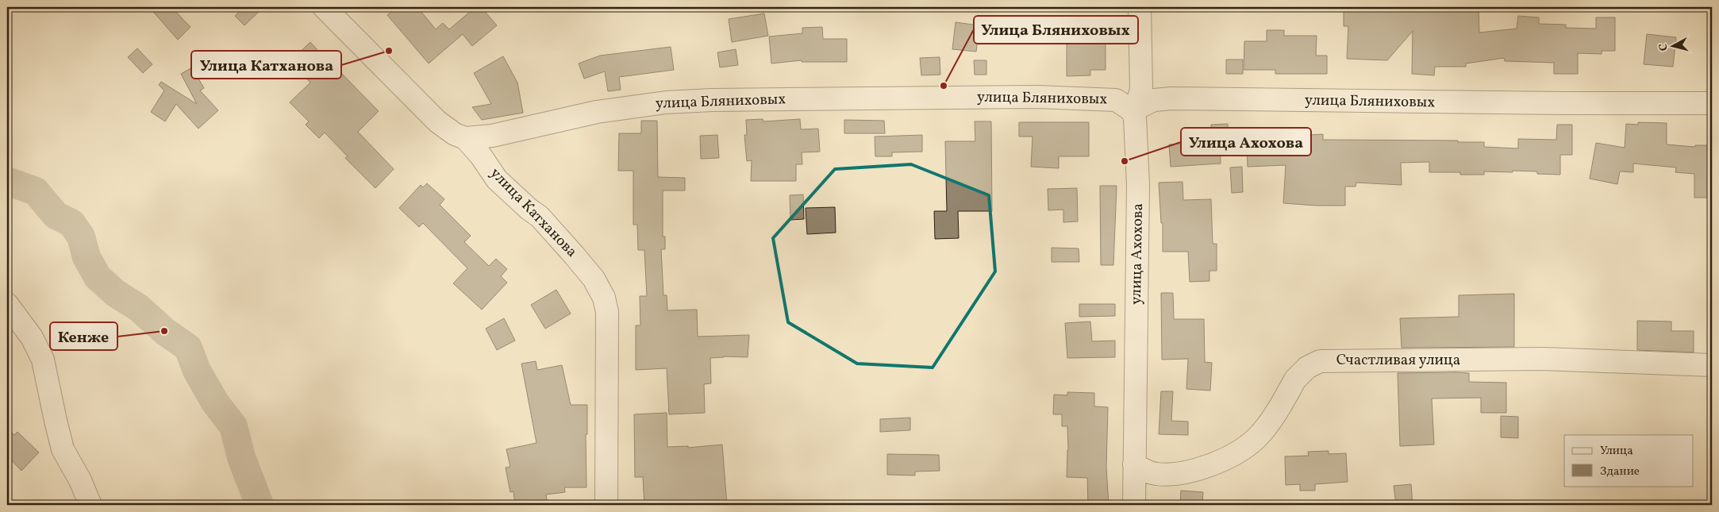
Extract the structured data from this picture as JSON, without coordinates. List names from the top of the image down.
{
  "streets": {
    "street": [
      "улица Бляниховых",
      "улица Катханова",
      "улица Ахохова",
      "Счастливая улица"
    ]
  },
  "crossings": [
    ["улица Бляниховых", "улица Катханова"],
    ["улица Бляниховых", "улица Ахохова"],
    ["улица Ахохова", "Счастливая улица"]
  ],
  "places": [
    "Улица Катханова",
    "Улица Бляниховых",
    "Улица Ахохова",
    "Кенже"
  ],
  "legend": ["Улица", "Здание"],
  "north": "left"
}
